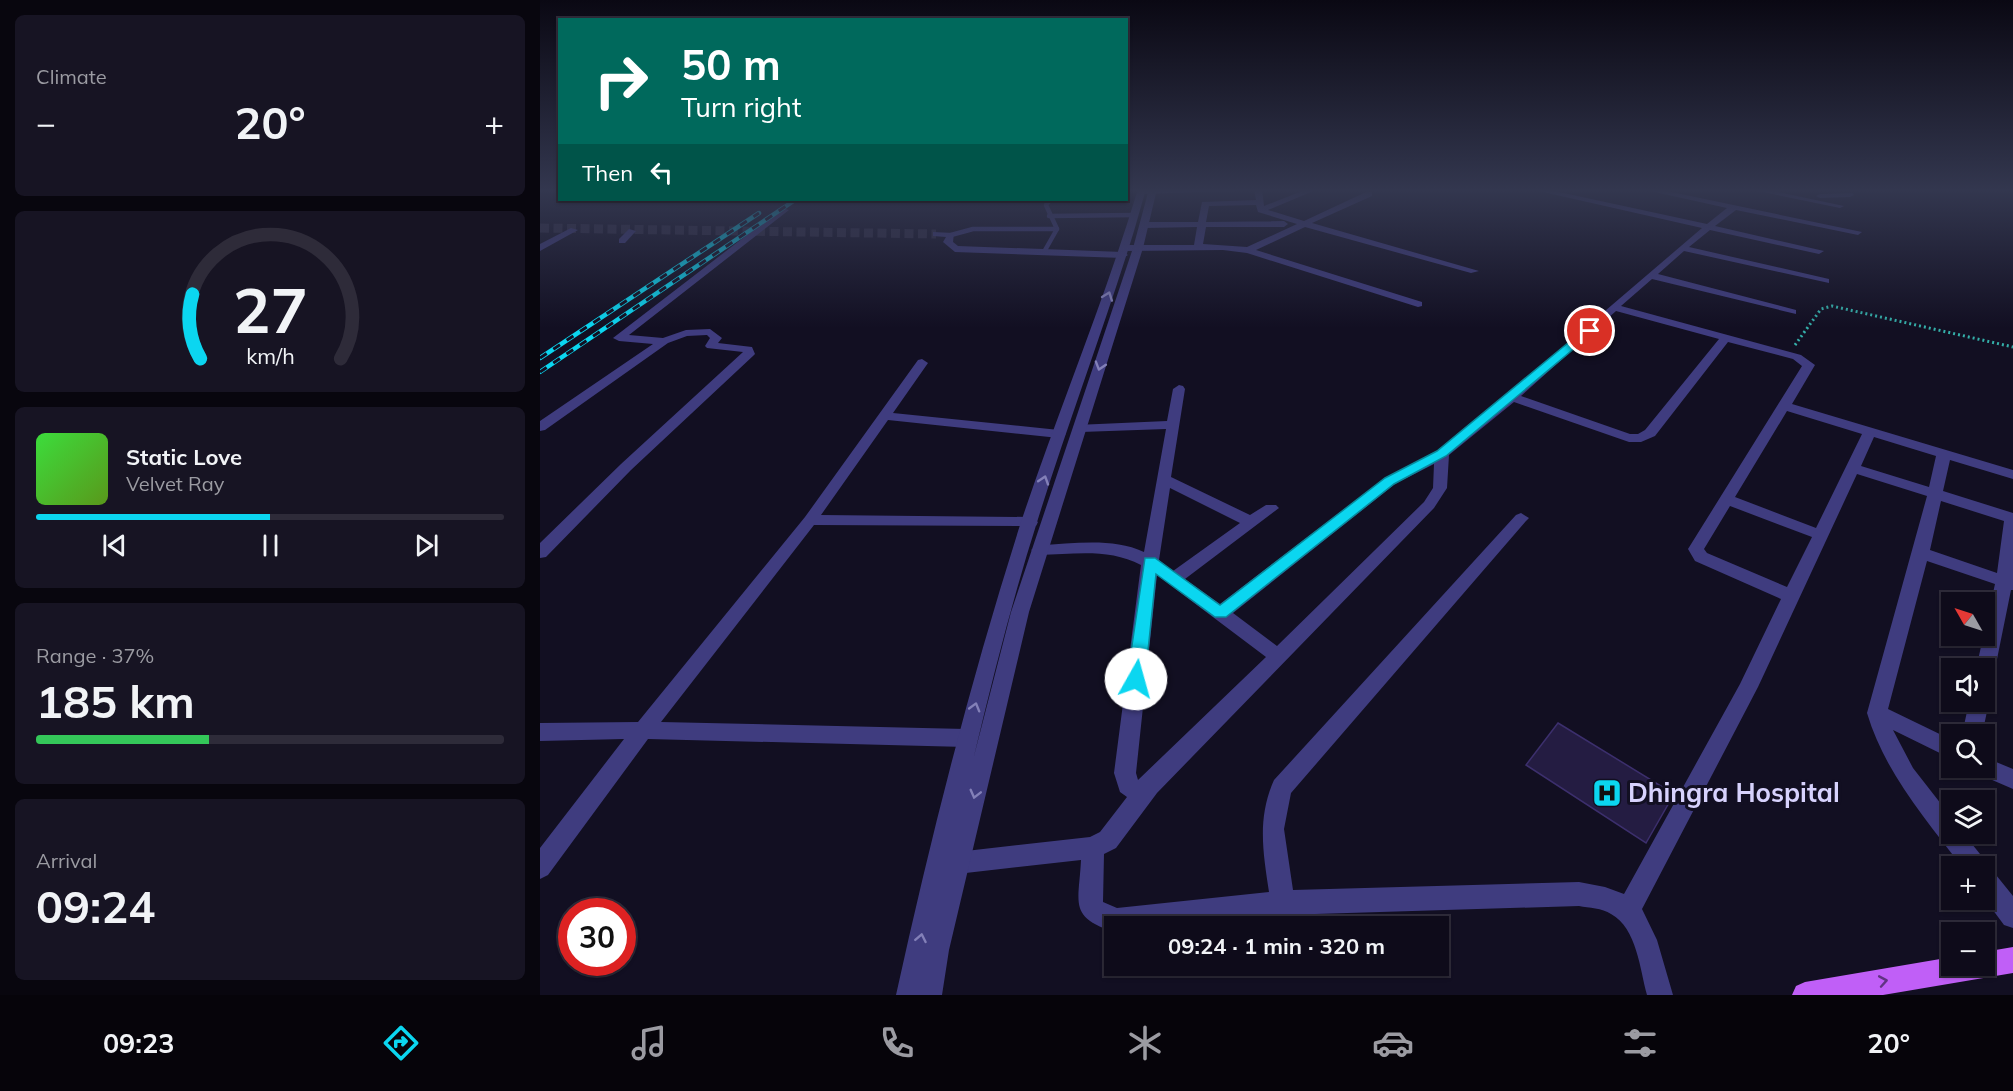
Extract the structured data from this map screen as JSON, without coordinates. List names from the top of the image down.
{
  "places": {
    "hospital": ["Dhingra Hospital"]
  },
  "north": "top left",
  "page": {
    "tile": [
      "Climate",
      ["Range · 37%", "185 km"],
      ["Arrival", "09:24"]
    ],
    "turn": ["50 m", "Turn right"],
    "heat": ["−", "20°", "+"],
    "then": "Then",
    "song": ["Static Love", "Velvet Ray"],
    "map_buttons": ["+", "−"],
    "limit": "30",
    "trip": "09:24 · 1 min · 320 m",
    "tabs": ["09:23", "20°"],
    "gauge": ["27", "km/h"]
  }
}
